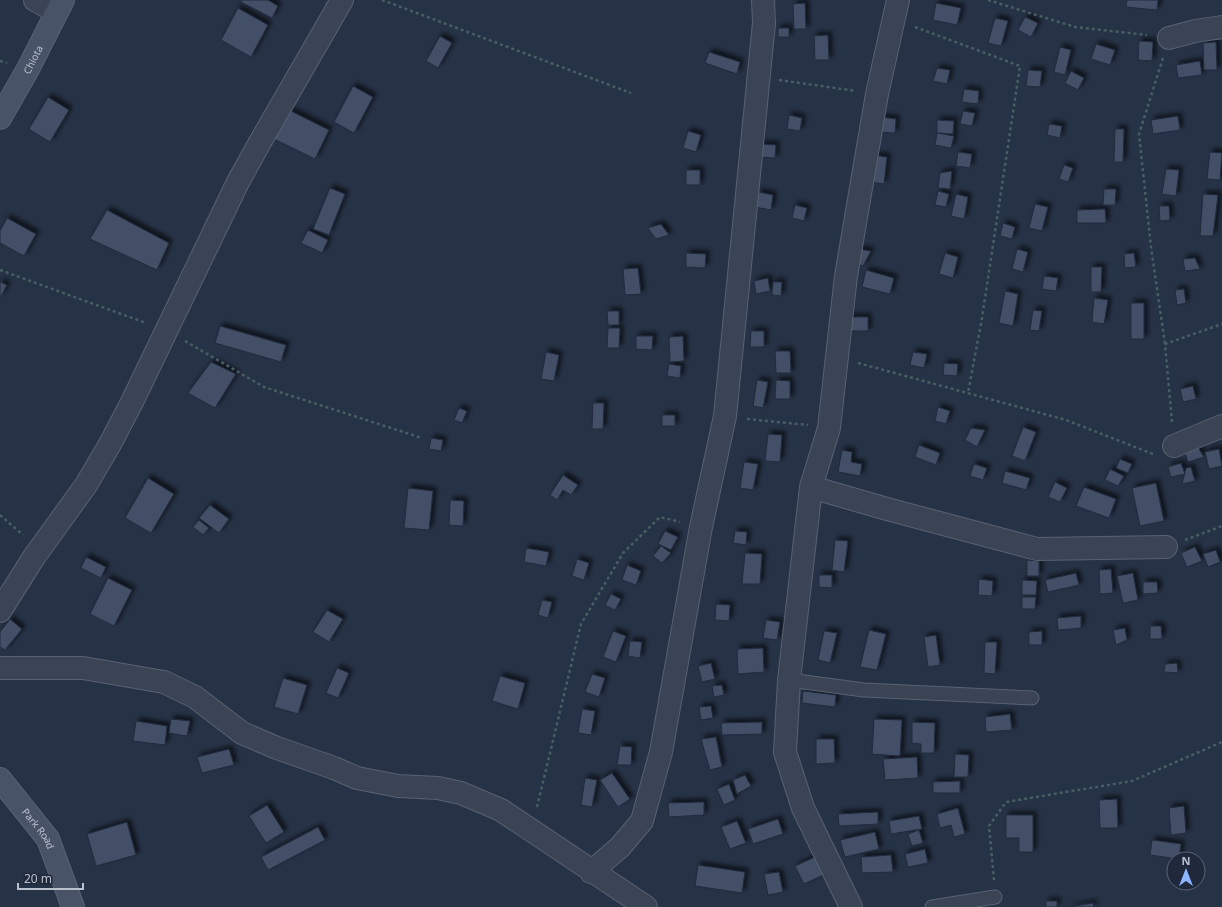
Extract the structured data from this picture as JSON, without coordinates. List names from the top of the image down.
{
  "streets": {
    "street": ["Chiota", "Park Road"]
  },
  "scale_bar": "20 m",
  "north": "top"
}
